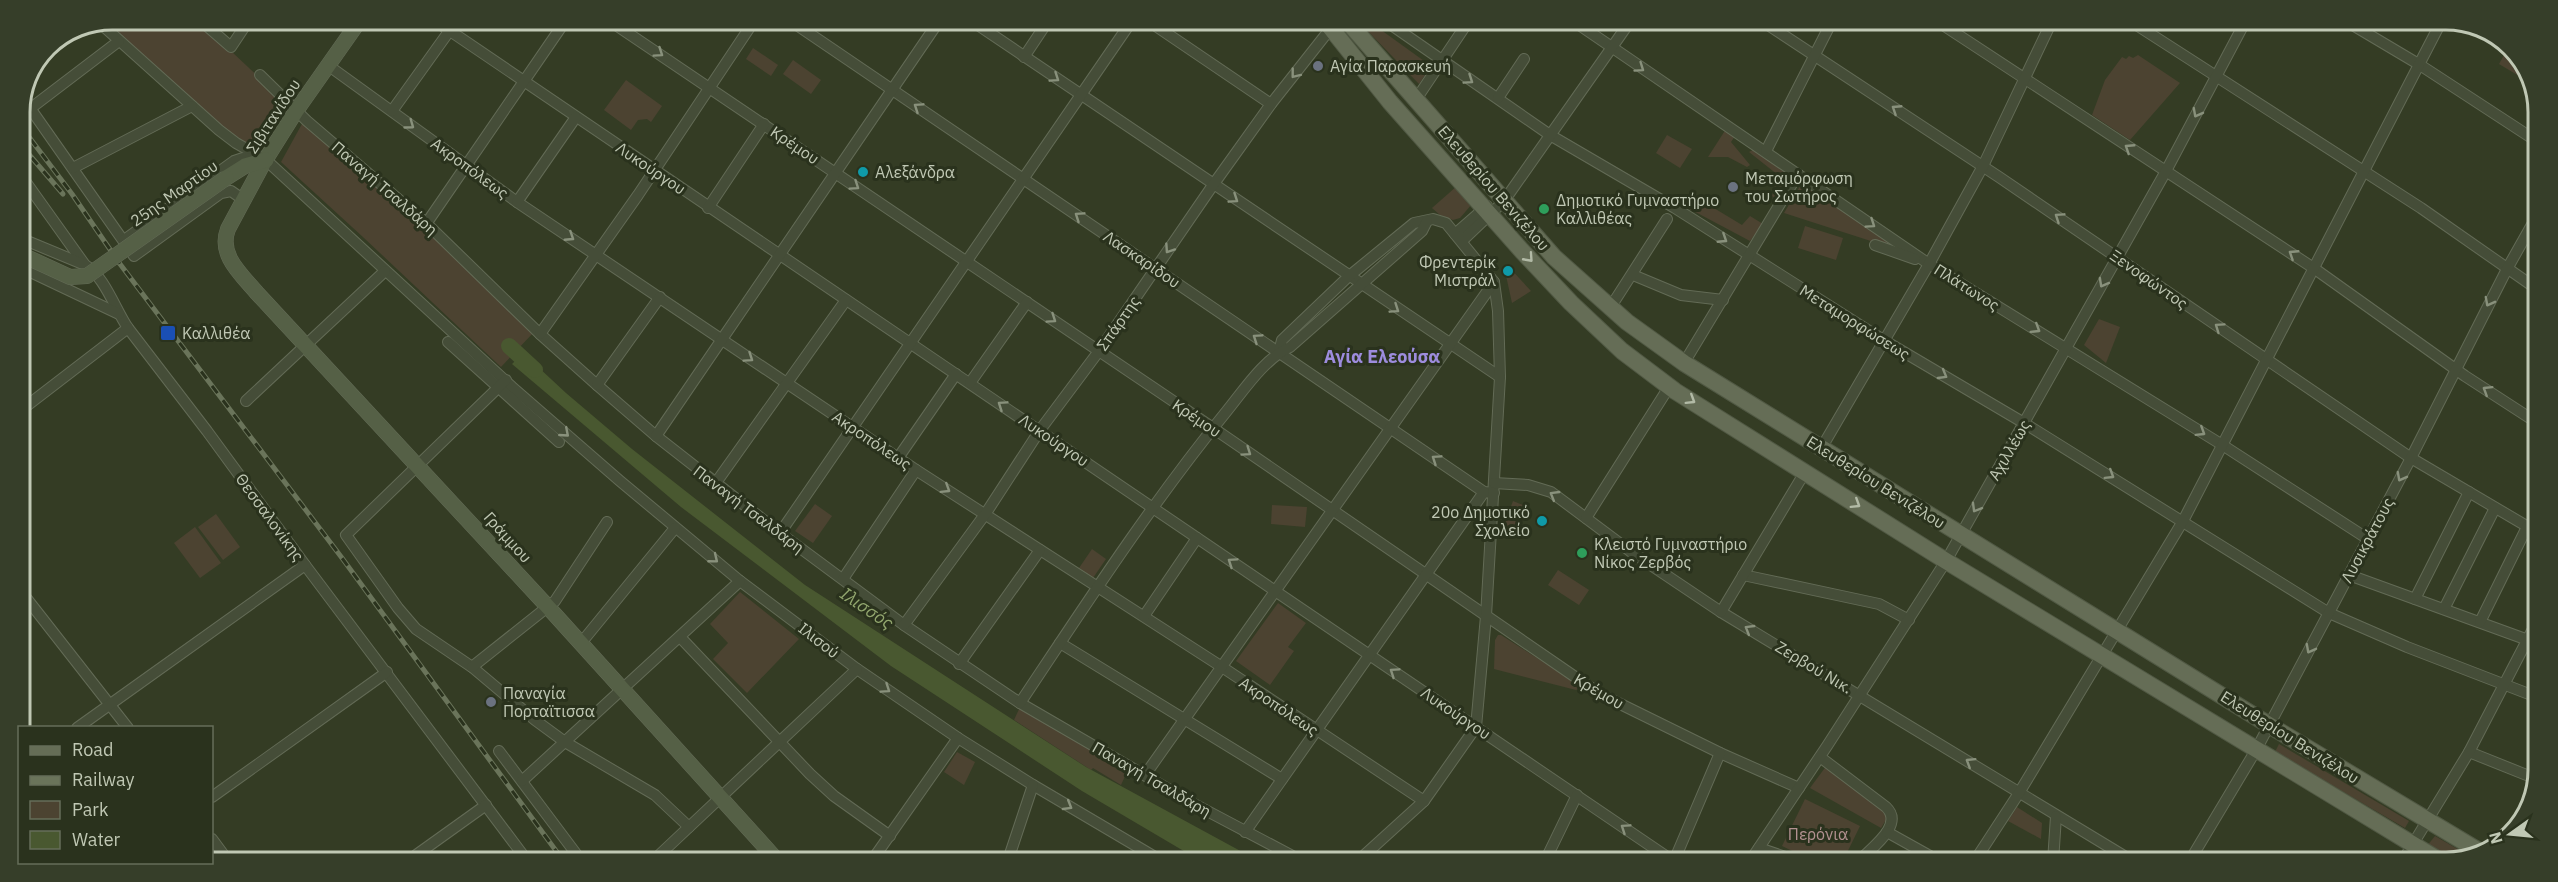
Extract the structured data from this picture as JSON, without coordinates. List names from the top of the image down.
{
  "streets": {
    "main road": ["Ελευθερίου Βενιζέλου"],
    "street": [
      "Σιβιτανίδου",
      "Κρέμου",
      "Ακροπόλεως",
      "Λυκούργου",
      "Παναγή Τσαλδάρη",
      "25ης Μαρτίου",
      "Λασκαρίδου",
      "Ξενοφώντος",
      "Πλάτωνος",
      "Μεταμορφώσεως",
      "Σπάρτης",
      "Αχιλλέως",
      "Θεσσαλονίκης",
      "Γράμμου",
      "Λυσικράτους",
      "Ιλισού",
      "Ζερβού Νικ."
    ]
  },
  "crossings": [
    ["Σιβιτανίδου", "Ακροπόλεως"],
    ["Σιβιτανίδου", "Παναγή Τσαλδάρη"],
    ["Σιβιτανίδου", "25ης Μαρτίου"],
    ["Σιβιτανίδου", "Γράμμου"],
    ["Κρέμου", "Σπάρτης"],
    ["Κρέμου", "Αχιλλέως"],
    ["Ακροπόλεως", "Σπάρτης"],
    ["Λυκούργου", "Σπάρτης"],
    ["Παναγή Τσαλδάρη", "Σπάρτης"],
    ["Ελευθερίου Βενιζέλου", "Αχιλλέως"],
    ["Ελευθερίου Βενιζέλου", "Λυσικράτους"],
    ["Λασκαρίδου", "Σπάρτης"],
    ["Λασκαρίδου", "Ζερβού Νικ."],
    ["Ξενοφώντος", "Αχιλλέως"],
    ["Ξενοφώντος", "Λυσικράτους"],
    ["Πλάτωνος", "Αχιλλέως"],
    ["Πλάτωνος", "Λυσικράτους"],
    ["Μεταμορφώσεως", "Αχιλλέως"],
    ["Μεταμορφώσεως", "Λυσικράτους"],
    ["Αχιλλέως", "Ζερβού Νικ."]
  ],
  "one_way": [
    "Κρέμου",
    "Λασκαρίδου",
    "Ξενοφώντος",
    "Πλάτωνος",
    "Μεταμορφώσεως",
    "Αχιλλέως",
    "Λυσικράτους",
    "Ιλισού"
  ],
  "districts": ["Αγία Ελεούσα"],
  "water": ["Ιλισσός"],
  "parks": ["Περόνια"],
  "places": {
    "other": [
      "Αγία Παρασκευή",
      "Αλεξάνδρα",
      "Μεταμόρφωση του Σωτήρος",
      "Δημοτικό Γυμναστήριο Καλλιθέας",
      "Φρεντερίκ Μιστράλ",
      "20ο Δημοτικό Σχολείο",
      "Κλειστό Γυμναστήριο Νίκος Ζερβός",
      "Παναγία Πορταϊτισσα"
    ],
    "transit": ["Καλλιθέα"]
  },
  "legend": [
    "Road",
    "Railway",
    "Park",
    "Water"
  ],
  "north": "left"
}
